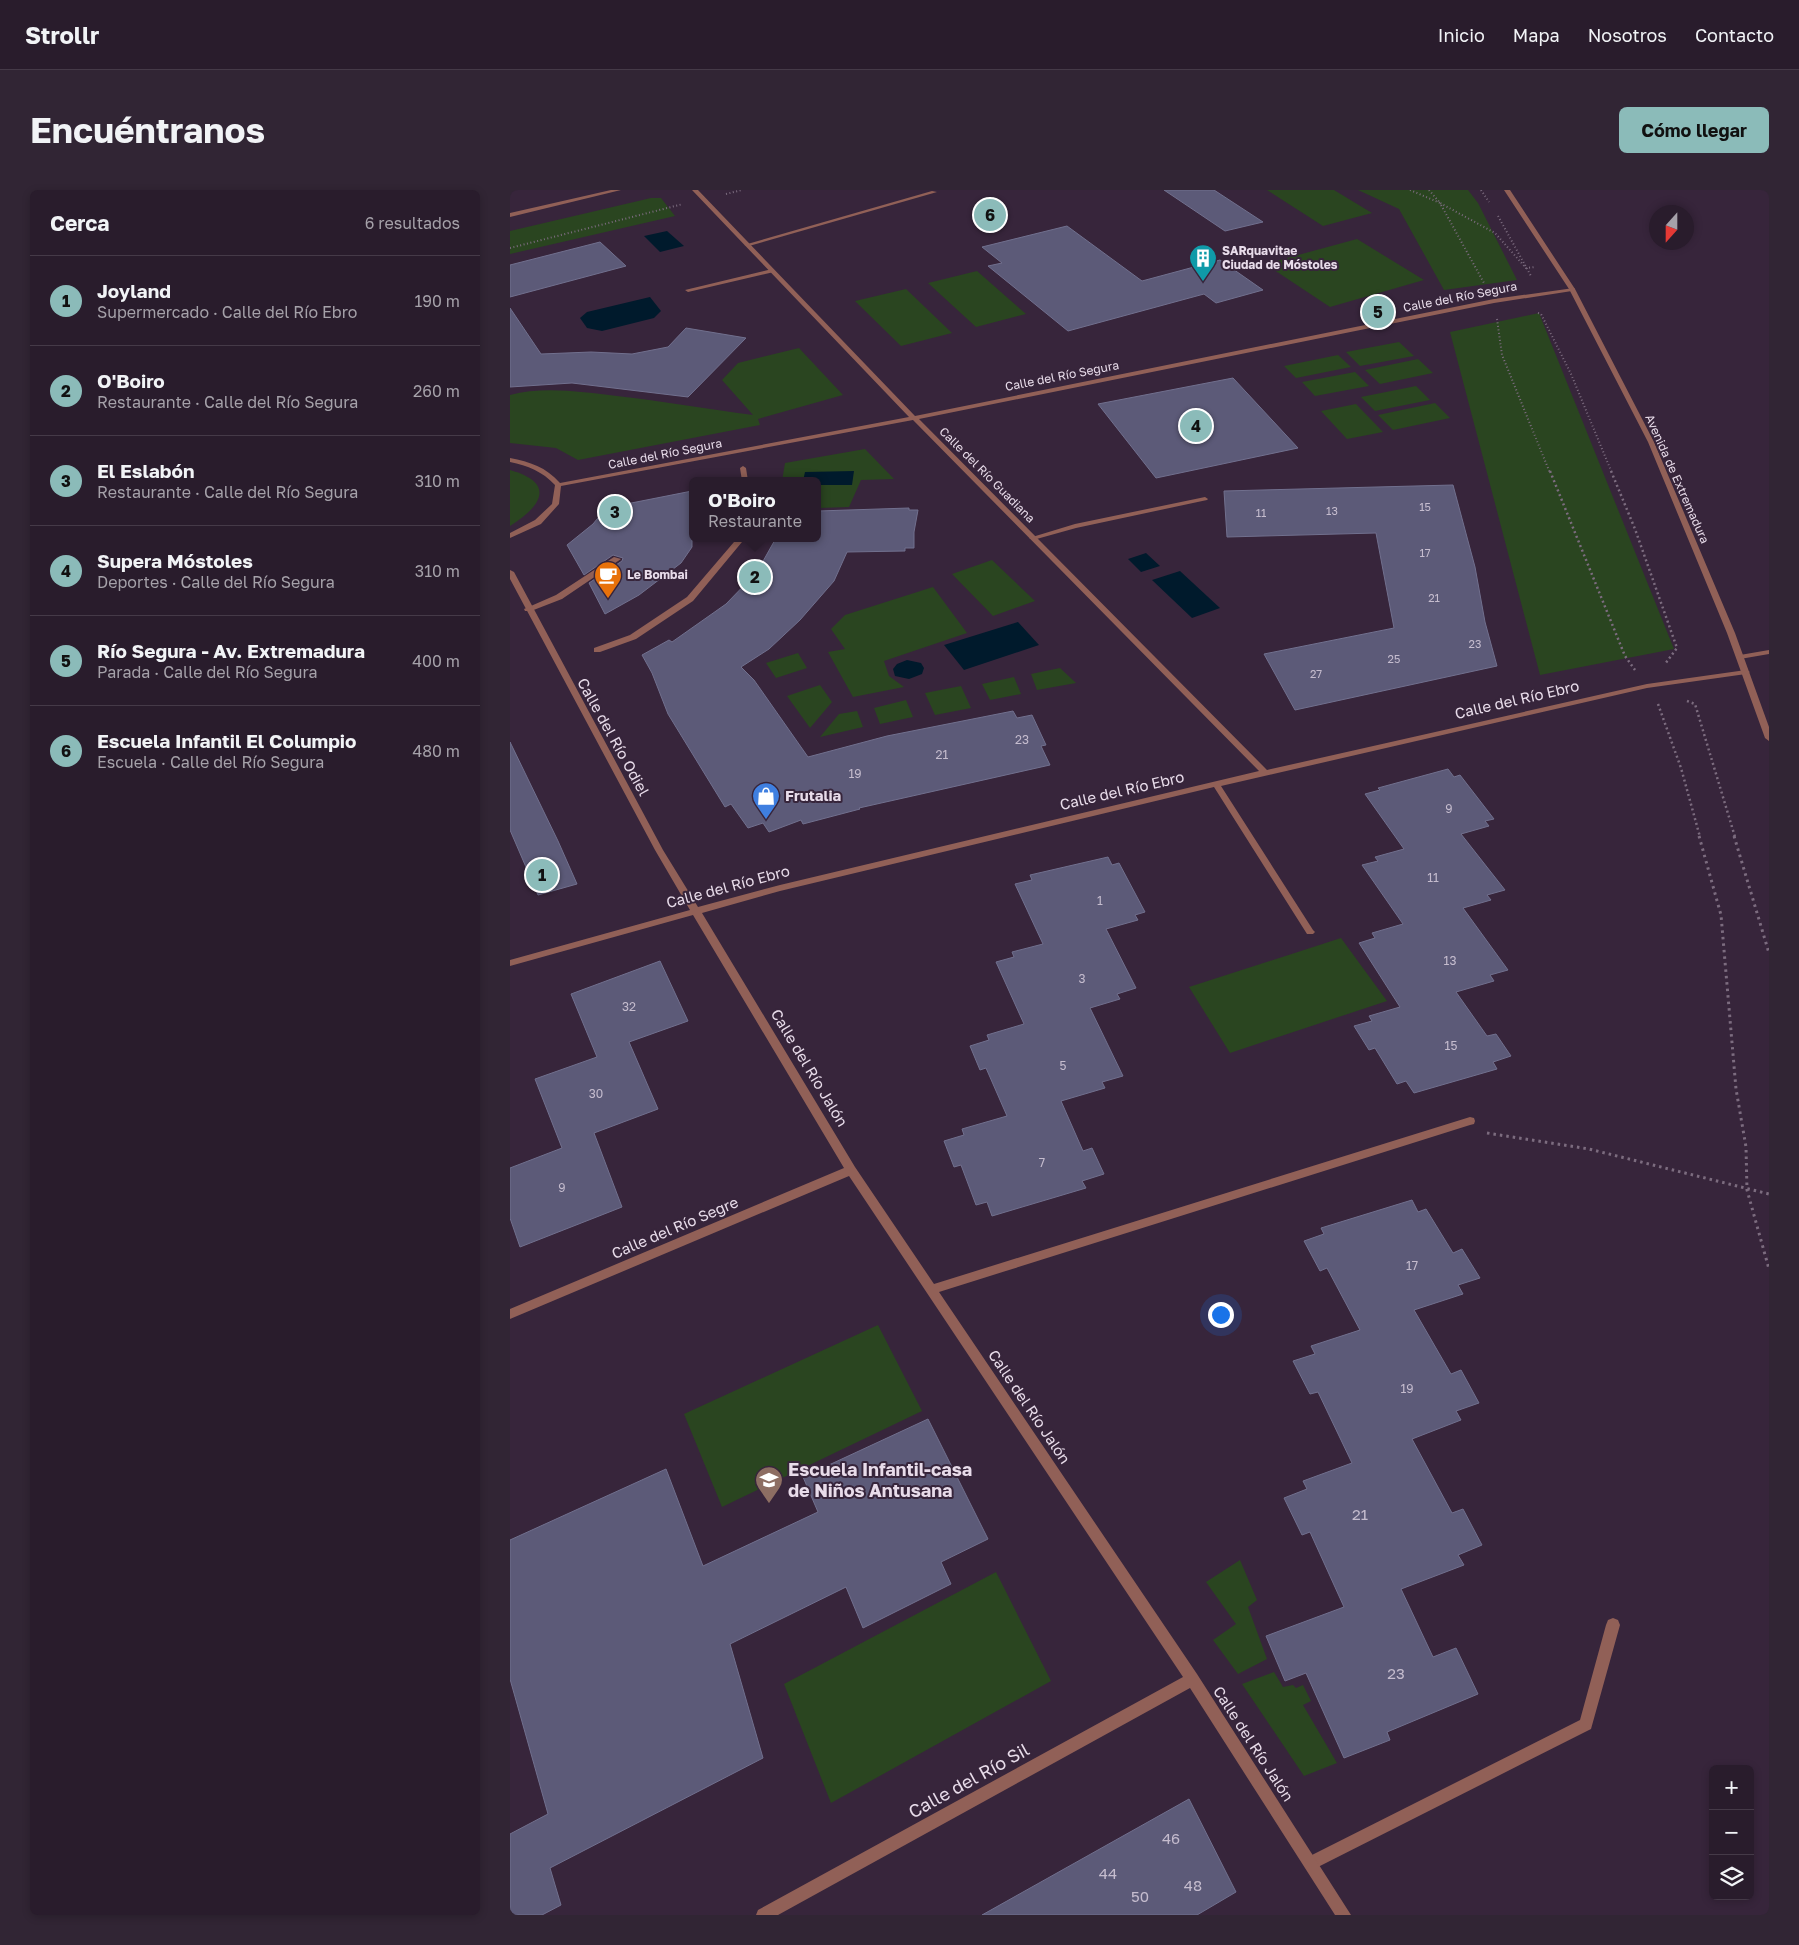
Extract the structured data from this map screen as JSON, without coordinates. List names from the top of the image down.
{
  "streets": {
    "street": [
      "Calle del Río Segura",
      "Calle del Río Guadiana",
      "Avenida de Extremadura",
      "Calle del Río Ebro",
      "Calle del Río Odiel",
      "Calle del Río Jalón",
      "Calle del Río Segre",
      "Calle del Río Sil"
    ]
  },
  "crossings": [
    ["Calle del Río Segura", "Calle del Río Guadiana"],
    ["Calle del Río Segura", "Avenida de Extremadura"],
    ["Calle del Río Guadiana", "Calle del Río Ebro"],
    ["Avenida de Extremadura", "Calle del Río Ebro"],
    ["Calle del Río Ebro", "Calle del Río Odiel"],
    ["Calle del Río Ebro", "Calle del Río Jalón"],
    ["Calle del Río Odiel", "Calle del Río Jalón"],
    ["Calle del Río Jalón", "Calle del Río Segre"],
    ["Calle del Río Jalón", "Calle del Río Sil"]
  ],
  "places": {
    "building": ["SARquavitae Ciudad de Móstoles"],
    "cafe": ["Le Bombai"],
    "shop": ["Frutalia"],
    "school or university": ["Escuela Infantil-casa de Niños Antusana"]
  },
  "house_numbers": [
    "15",
    "13",
    "11",
    "17",
    "21",
    "23",
    "25",
    "27",
    "23",
    "21",
    "19",
    "9",
    "11",
    "1",
    "13",
    "3",
    "32",
    "15",
    "5",
    "30",
    "7",
    "9",
    "17",
    "19",
    "21",
    "23",
    "46",
    "44",
    "48",
    "50"
  ],
  "north": "bottom",
  "page": {
    "header": "Strollr",
    "nav": [
      "Inicio",
      "Mapa",
      "Nosotros",
      "Contacto"
    ],
    "buttons": "Cómo llegar",
    "title": "Encuéntranos",
    "heading": ["Cerca", "6 resultados"],
    "pins": [
      "6",
      "5",
      "4",
      "3",
      "2",
      "1"
    ],
    "list": [
      {
        "mark": "1",
        "name": "Joyland",
        "note": "Supermercado · Calle del Río Ebro",
        "value": "190 m"
      },
      {
        "mark": "2",
        "name": "O'Boiro",
        "note": "Restaurante · Calle del Río Segura",
        "value": "260 m"
      },
      {
        "mark": "3",
        "name": "El Eslabón",
        "note": "Restaurante · Calle del Río Segura",
        "value": "310 m"
      },
      {
        "mark": "4",
        "name": "Supera Móstoles",
        "note": "Deportes · Calle del Río Segura",
        "value": "310 m"
      },
      {
        "mark": "5",
        "name": "Río Segura - Av. Extremadura",
        "note": "Parada · Calle del Río Segura",
        "value": "400 m"
      },
      {
        "mark": "6",
        "name": "Escuela Infantil El Columpio",
        "note": "Escuela · Calle del Río Segura",
        "value": "480 m"
      }
    ],
    "popup": ["O'Boiro", "Restaurante"],
    "map_buttons": ["+", "−"]
  }
}
